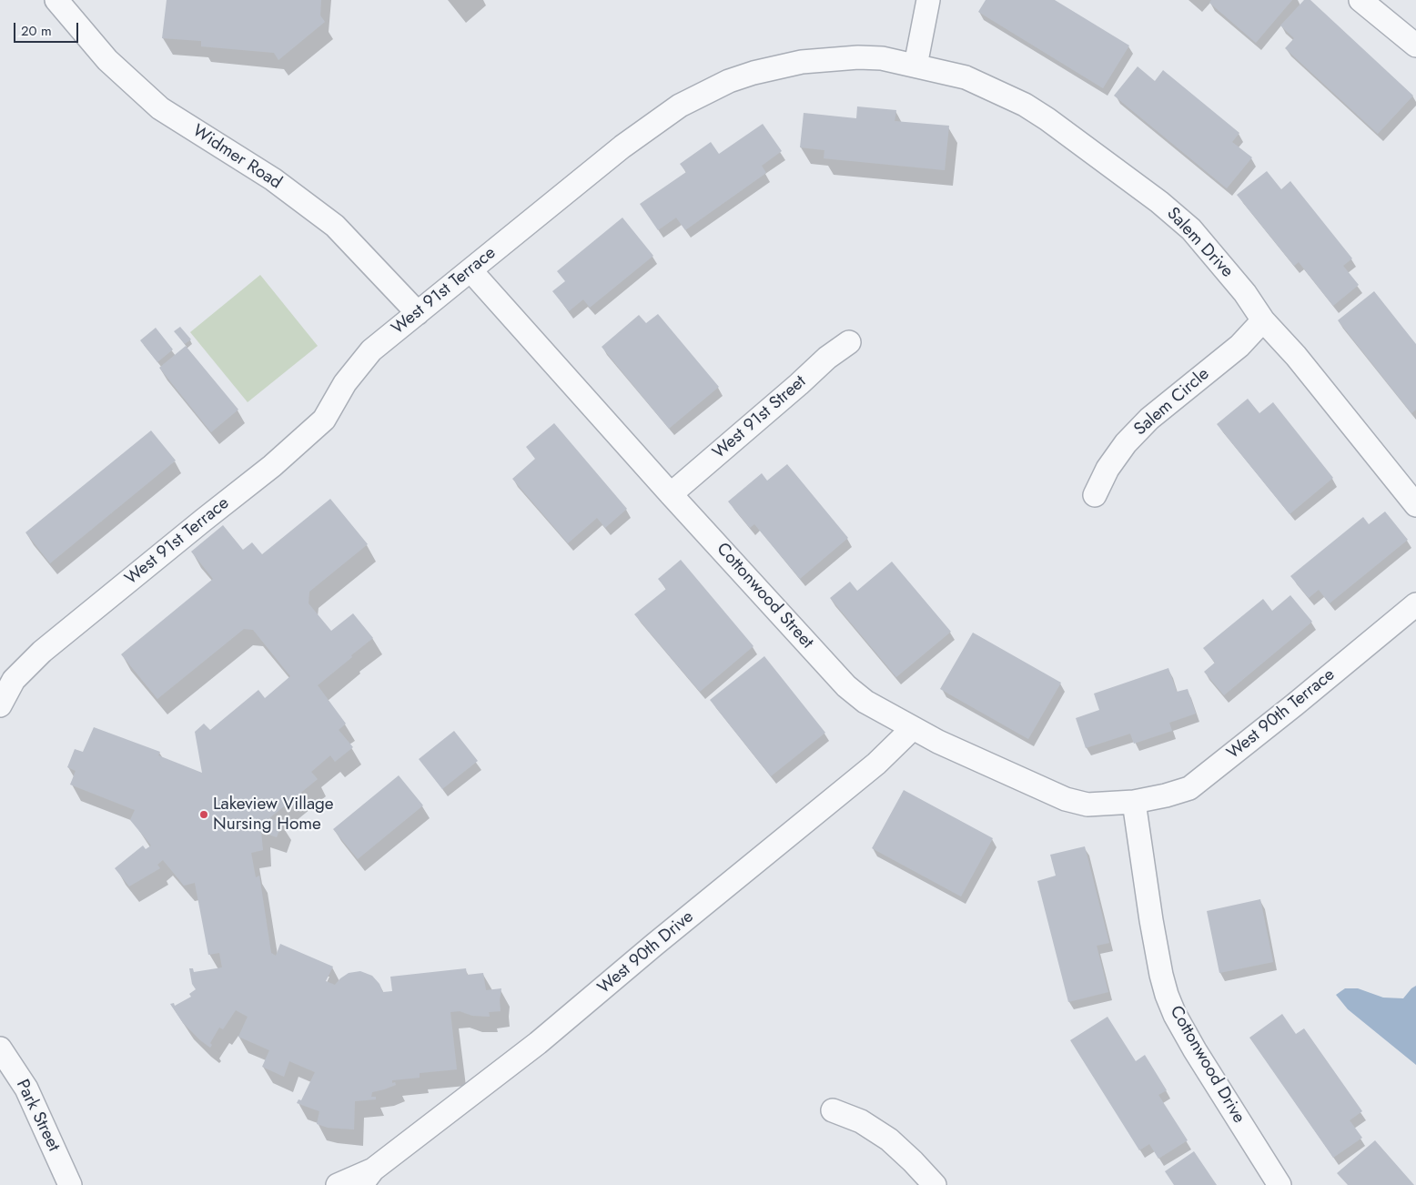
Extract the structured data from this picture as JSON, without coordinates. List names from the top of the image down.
{
  "streets": {
    "street": [
      "Widmer Road",
      "Salem Drive",
      "West 91st Terrace",
      "Salem Circle",
      "West 91st Street",
      "Cottonwood Street",
      "West 90th Terrace",
      "West 90th Drive",
      "Cottonwood Drive",
      "Park Street"
    ]
  },
  "crossings": [
    ["Widmer Road", "West 91st Terrace"],
    ["Salem Drive", "West 91st Terrace"],
    ["Salem Drive", "Salem Circle"],
    ["West 91st Terrace", "Cottonwood Street"],
    ["West 91st Street", "Cottonwood Street"],
    ["Cottonwood Street", "West 90th Terrace"],
    ["Cottonwood Street", "West 90th Drive"],
    ["Cottonwood Street", "Cottonwood Drive"],
    ["West 90th Terrace", "Cottonwood Drive"]
  ],
  "places": ["Lakeview Village Nursing Home"],
  "scale_bar": "20 m"
}
